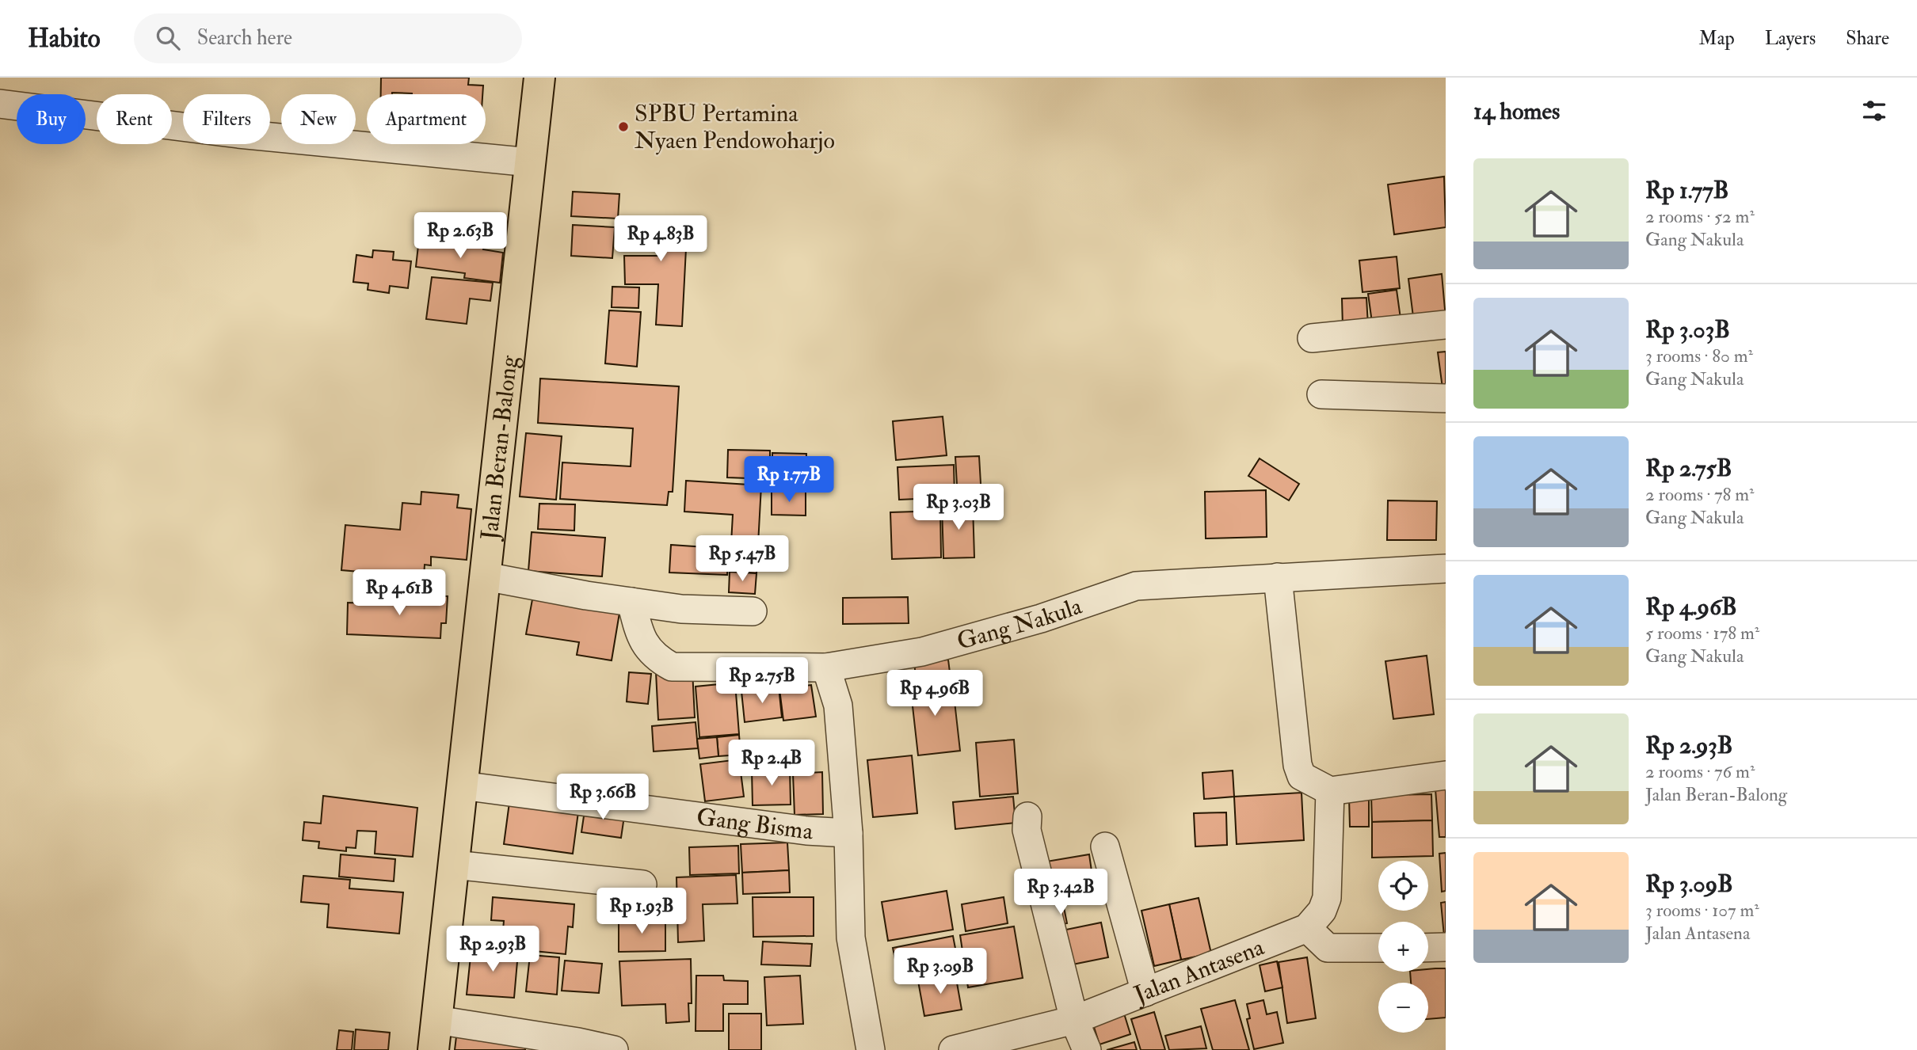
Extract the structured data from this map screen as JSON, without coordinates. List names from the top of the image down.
{
  "streets": {
    "main road": ["Jalan Beran-Balong"],
    "street": ["Gang Nakula", "Gang Bisma", "Jalan Antasena"]
  },
  "crossings": [
    ["Jalan Beran-Balong", "Gang Bisma"]
  ],
  "places": ["SPBU Pertamina Nyaen Pendowoharjo"],
  "page": {
    "header": "Habito",
    "search": "Search here",
    "nav": ["Map", "Layers", "Share"],
    "heading": "14 homes",
    "chip": [
      "Buy",
      "Rent",
      "Filters",
      "New",
      "Apartment"
    ],
    "list": [
      {
        "name": "Rp 1.77B",
        "note": "2 rooms · 52 m² · Gang Nakula"
      },
      {
        "name": "Rp 3.03B",
        "note": "3 rooms · 80 m² · Gang Nakula"
      },
      {
        "name": "Rp 2.75B",
        "note": "2 rooms · 78 m² · Gang Nakula"
      },
      {
        "name": "Rp 4.96B",
        "note": "5 rooms · 178 m² · Gang Nakula"
      },
      {
        "name": "Rp 2.93B",
        "note": "2 rooms · 76 m² · Jalan Beran-Balong"
      },
      {
        "name": "Rp 3.09B",
        "note": "3 rooms · 107 m² · Jalan Antasena"
      }
    ],
    "price": [
      "Rp 2.63B",
      "Rp 4.83B",
      "Rp 1.77B",
      "Rp 3.03B",
      "Rp 5.47B",
      "Rp 4.61B",
      "Rp 2.75B",
      "Rp 4.96B",
      "Rp 2.4B",
      "Rp 3.66B",
      "Rp 3.42B",
      "Rp 1.93B",
      "Rp 2.93B",
      "Rp 3.09B"
    ],
    "map_buttons": ["+", "−"]
  }
}
